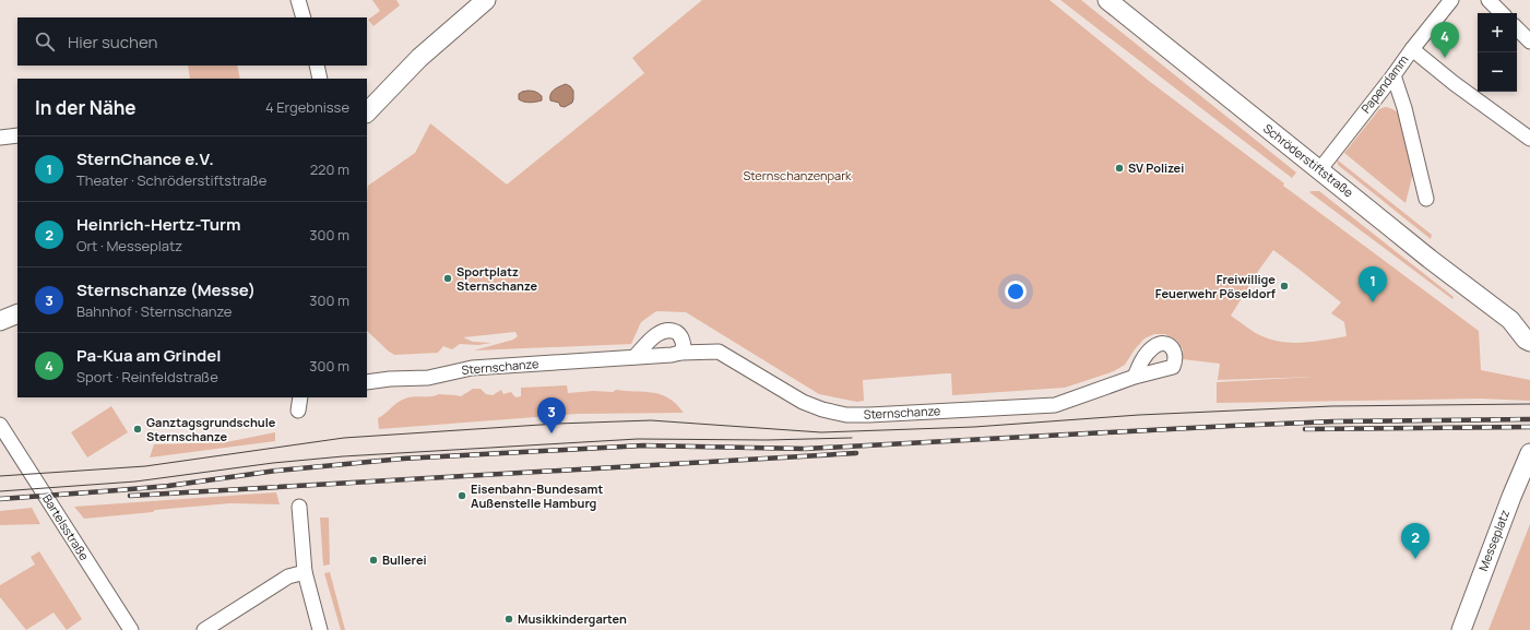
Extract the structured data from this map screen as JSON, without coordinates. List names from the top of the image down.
{
  "streets": {
    "main road": ["Schröderstiftstraße", "Messeplatz"],
    "street": ["Papendamm", "Sternschanze", "Bartelsstraße"]
  },
  "crossings": [
    ["Papendamm", "Schröderstiftstraße"]
  ],
  "parks": ["Sternschanzenpark"],
  "places": [
    "SV Polizei",
    "Sportplatz Sternschanze",
    "Freiwillige Feuerwehr Pöseldorf",
    "Ganztagsgrundschule Sternschanze",
    "Eisenbahn-Bundesamt Außenstelle Hamburg",
    "Bullerei",
    "Musikkindergarten"
  ],
  "page": {
    "map_buttons": ["+", "−"],
    "search": "Hier suchen",
    "pins": [
      "4",
      "1",
      "3",
      "2"
    ],
    "heading": ["In der Nähe", "4 Ergebnisse"],
    "list": [
      {
        "mark": "1",
        "name": "SternChance e.V.",
        "note": "Theater · Schröderstiftstraße",
        "value": "220 m"
      },
      {
        "mark": "2",
        "name": "Heinrich-Hertz-Turm",
        "note": "Ort · Messeplatz",
        "value": "300 m"
      },
      {
        "mark": "3",
        "name": "Sternschanze (Messe)",
        "note": "Bahnhof · Sternschanze",
        "value": "300 m"
      },
      {
        "mark": "4",
        "name": "Pa-Kua am Grindel",
        "note": "Sport · Reinfeldstraße",
        "value": "300 m"
      }
    ]
  }
}
